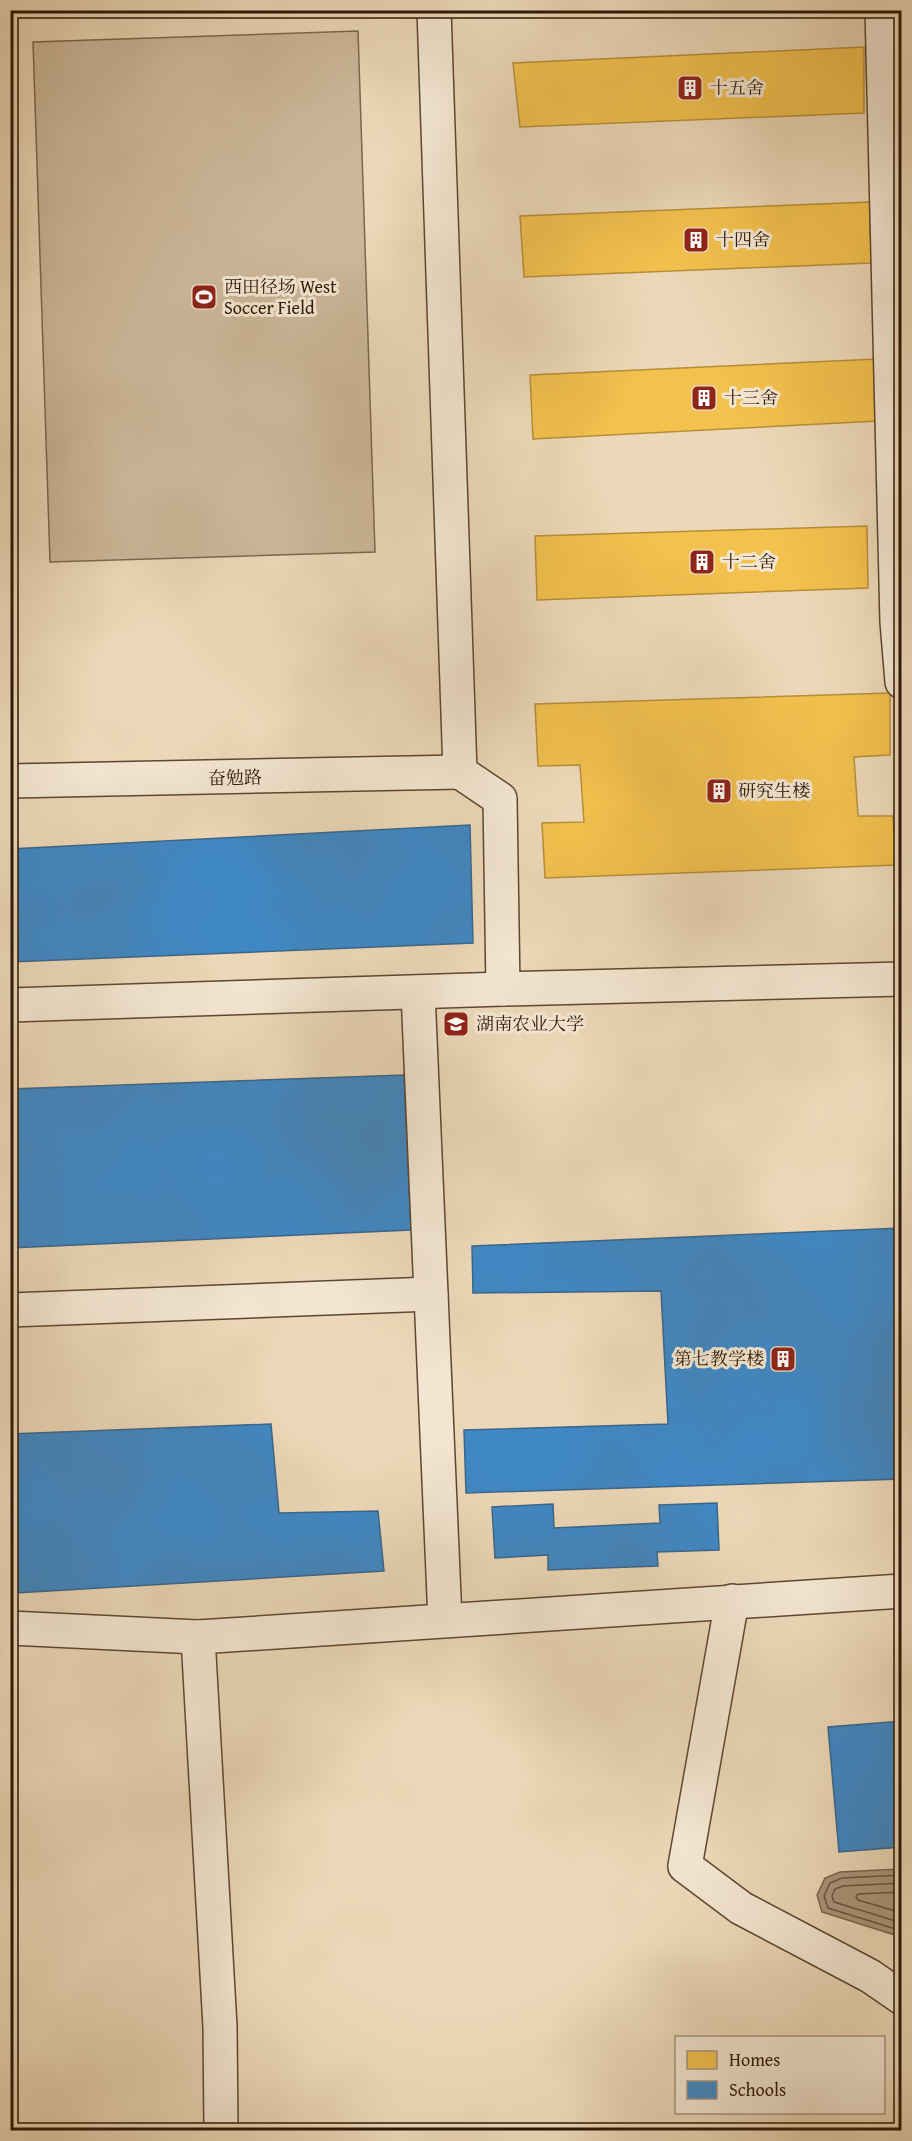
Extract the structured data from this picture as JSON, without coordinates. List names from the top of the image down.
{
  "streets": {
    "street": ["奋勉路"]
  },
  "places": {
    "building": [
      "十五舍",
      "十四舍",
      "十三舍",
      "十二舍",
      "研究生楼",
      "第七教学楼"
    ],
    "sports": ["西田径场 West Soccer Field"],
    "school or university": ["湖南农业大学"]
  },
  "legend": ["Homes", "Schools"]
}
